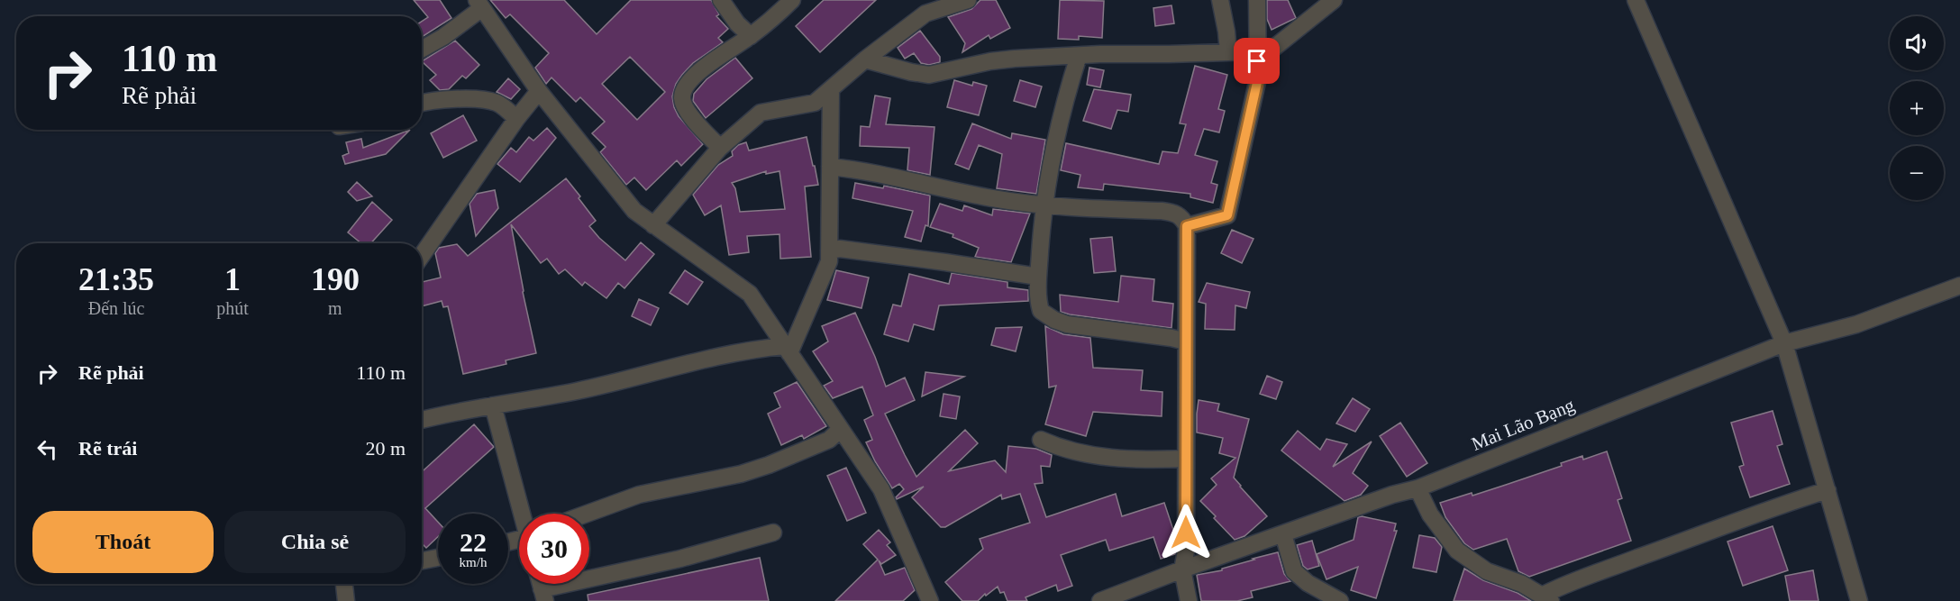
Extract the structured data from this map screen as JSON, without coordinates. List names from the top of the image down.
{
  "streets": {
    "street": ["Mai Lão Bạng"]
  },
  "page": {
    "map_buttons": ["+", "−"],
    "turn": ["110 m", "Rẽ phải"],
    "eta": [
      "21:35",
      "Đến lúc",
      "1",
      "phút",
      "190",
      "m"
    ],
    "list": [
      {
        "name": "Rẽ phải",
        "value": "110 m"
      },
      {
        "name": "Rẽ trái",
        "value": "20 m"
      }
    ],
    "buttons": ["Thoát", "Chia sẻ"],
    "speed": "22 km/h",
    "limit": "30"
  }
}
